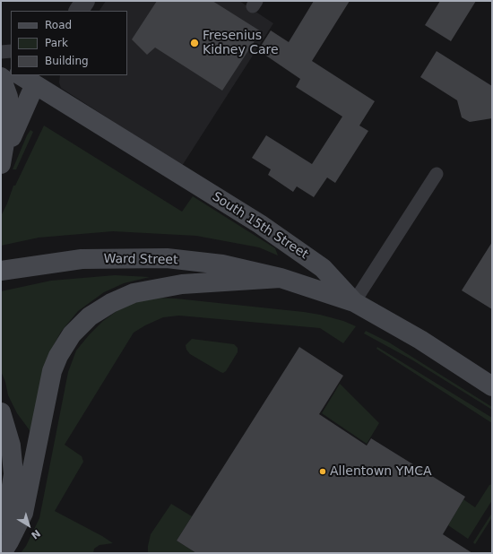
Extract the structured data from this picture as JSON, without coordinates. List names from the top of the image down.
{
  "streets": {
    "main road": ["South 15th Street", "Ward Street"]
  },
  "crossings": [
    ["South 15th Street", "Ward Street"]
  ],
  "places": ["Fresenius Kidney Care", "Allentown YMCA"],
  "legend": ["Road", "Park", "Building"],
  "north": "bottom right"
}
